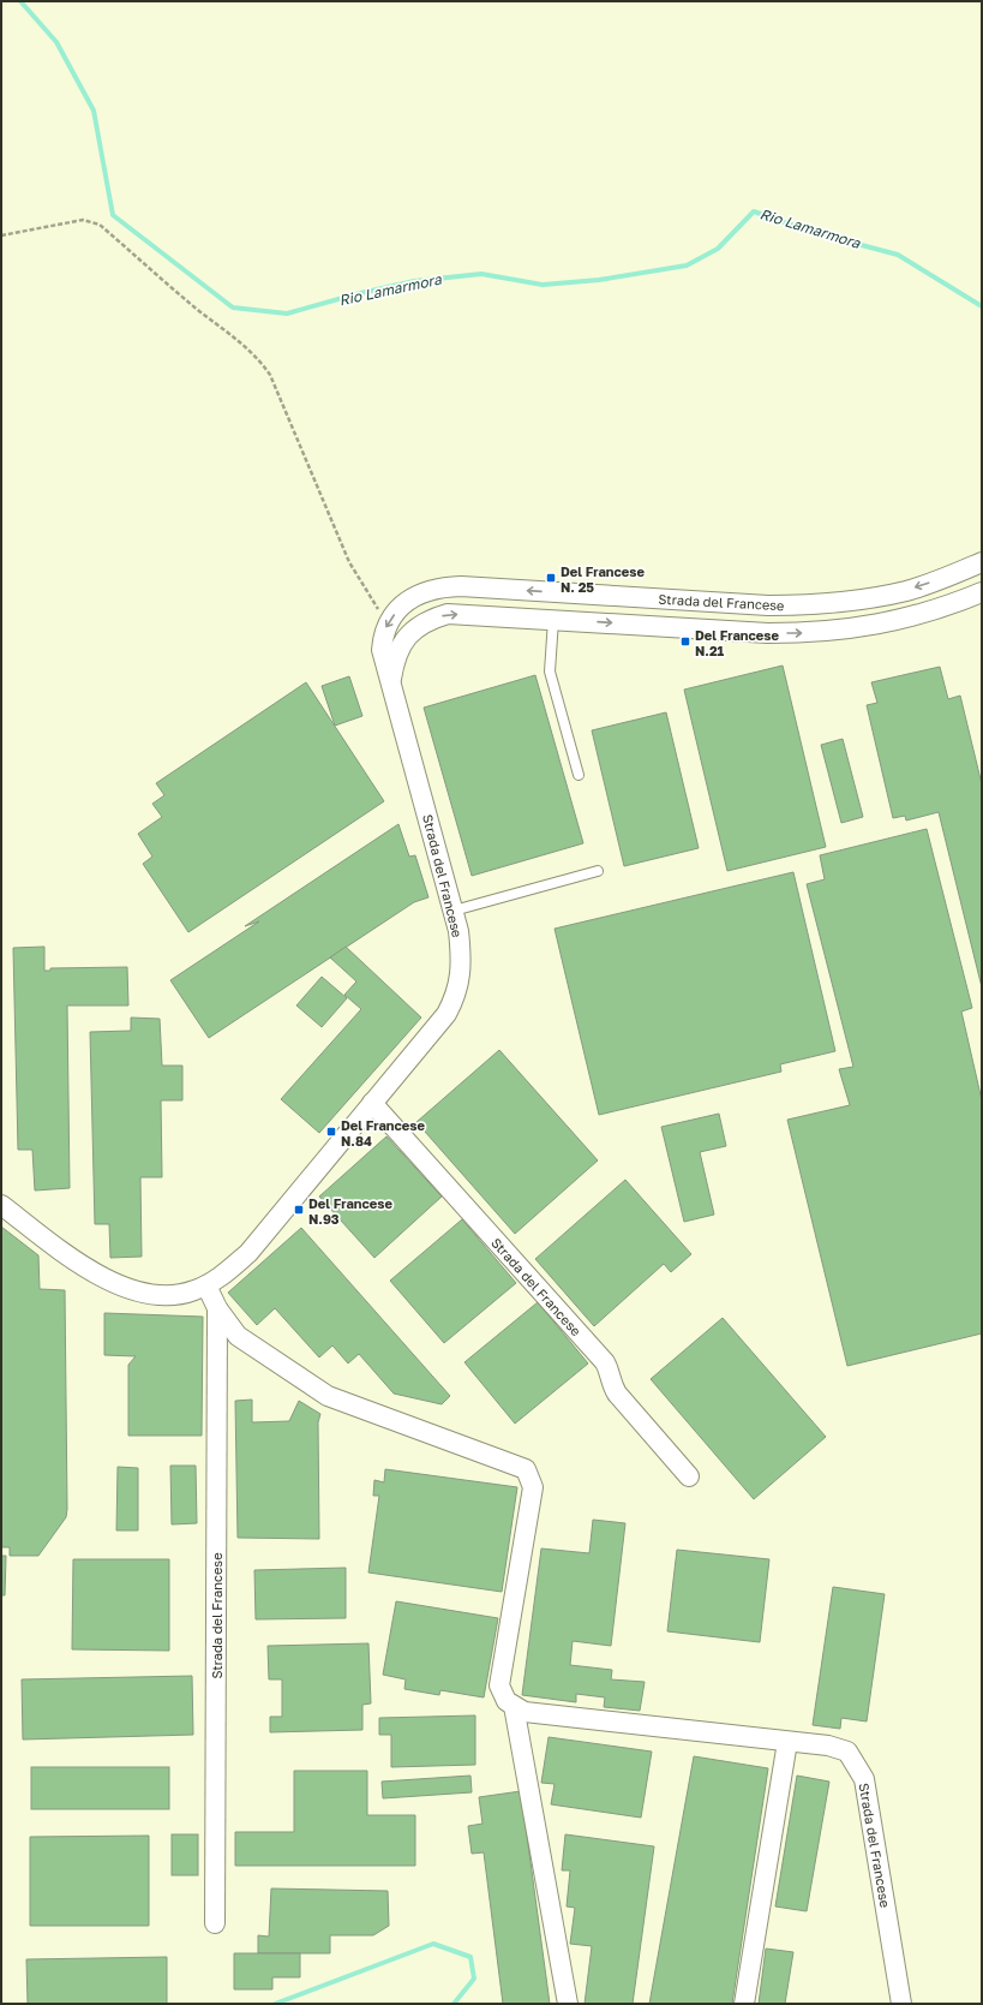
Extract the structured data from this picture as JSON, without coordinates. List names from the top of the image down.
{
  "streets": {
    "street": ["Strada del Francese"]
  },
  "water": ["Rio Lamarmora"],
  "places": {
    "transit": [
      "Del Francese N. 25",
      "Del Francese N.21",
      "Del Francese N.84",
      "Del Francese N.93"
    ]
  }
}
